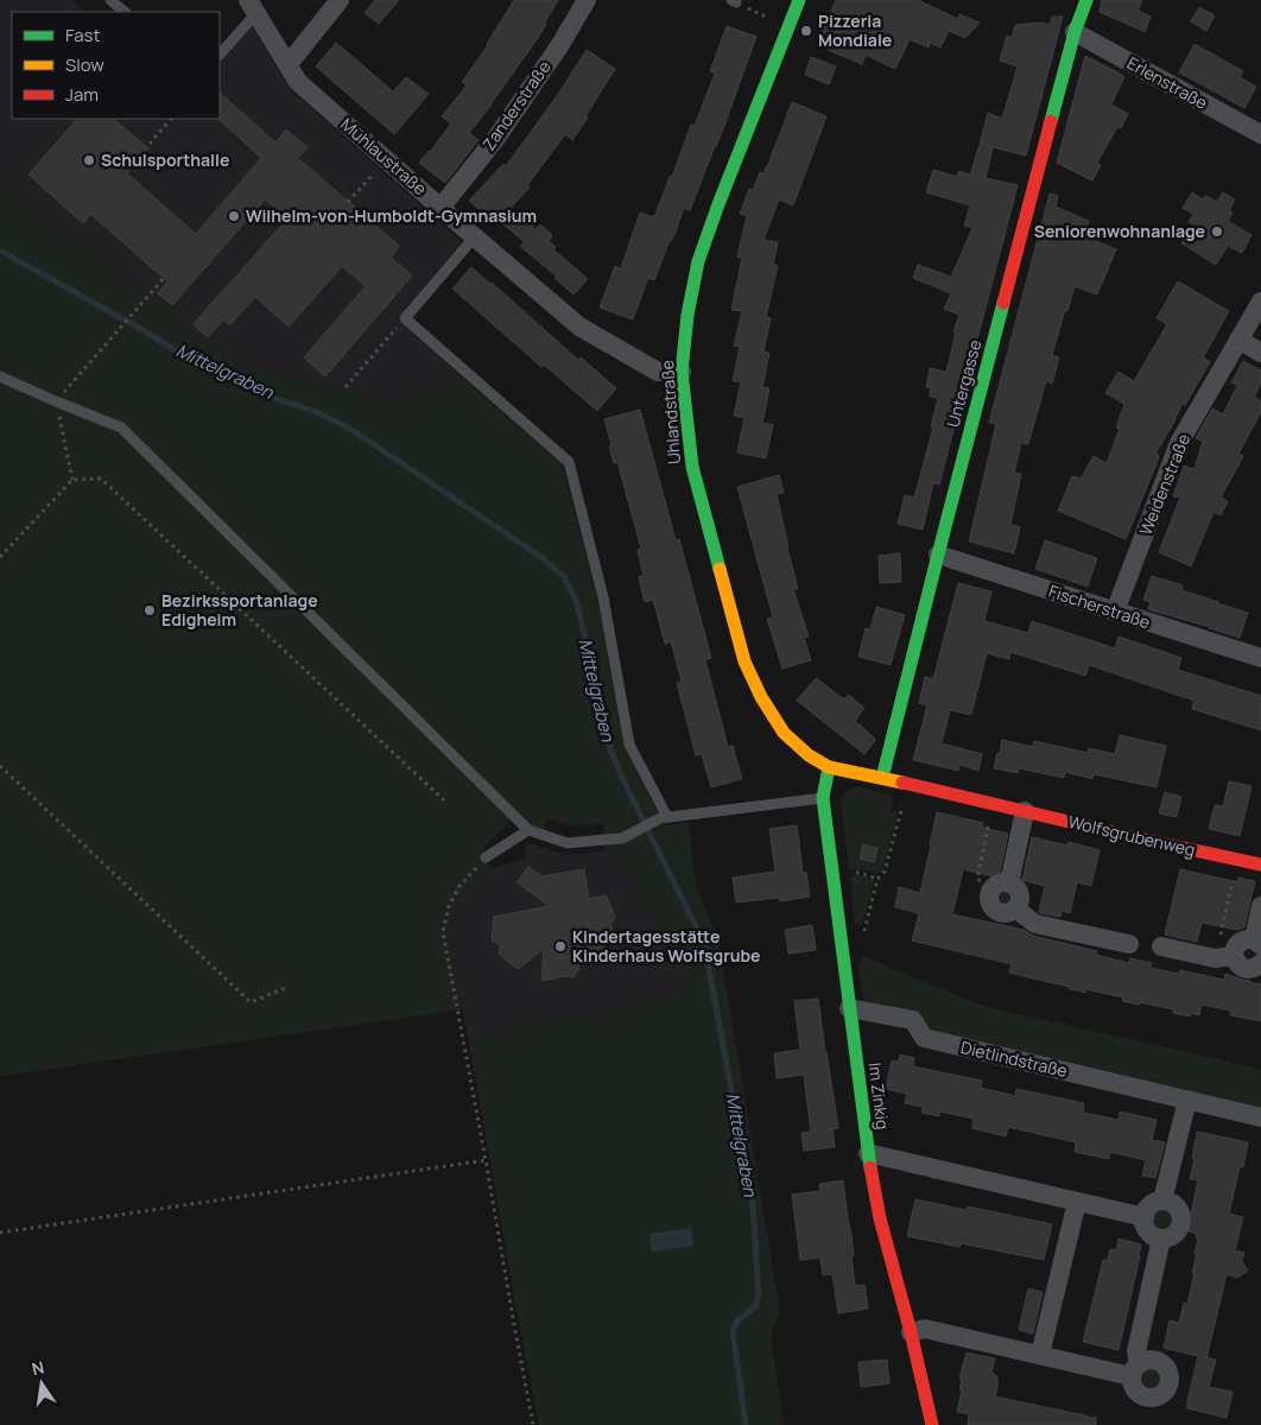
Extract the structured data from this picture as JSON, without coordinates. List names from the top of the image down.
{
  "streets": {
    "street": [
      "Erlenstraße",
      "Zanderstraße",
      "Mühlaustraße",
      "Untergasse",
      "Uhlandstraße",
      "Weidenstraße",
      "Fischerstraße",
      "Wolfsgrubenweg",
      "Dietlindstraße",
      "Im Zinkig"
    ]
  },
  "crossings": [
    ["Erlenstraße", "Untergasse"],
    ["Zanderstraße", "Mühlaustraße"],
    ["Mühlaustraße", "Uhlandstraße"],
    ["Untergasse", "Fischerstraße"],
    ["Untergasse", "Wolfsgrubenweg"],
    ["Uhlandstraße", "Wolfsgrubenweg"],
    ["Uhlandstraße", "Im Zinkig"],
    ["Weidenstraße", "Fischerstraße"],
    ["Wolfsgrubenweg", "Im Zinkig"],
    ["Dietlindstraße", "Im Zinkig"]
  ],
  "water": ["Mittelgraben"],
  "places": [
    "Pizzeria Mondiale",
    "Schulsporthalle",
    "Wilhelm-von-Humboldt-Gymnasium",
    "Seniorenwohnanlage",
    "Bezirkssportanlage Edigheim",
    "Kindertagesstätte Kinderhaus Wolfsgrube"
  ],
  "legend": ["Fast", "Slow", "Jam"],
  "north": "top"
}
